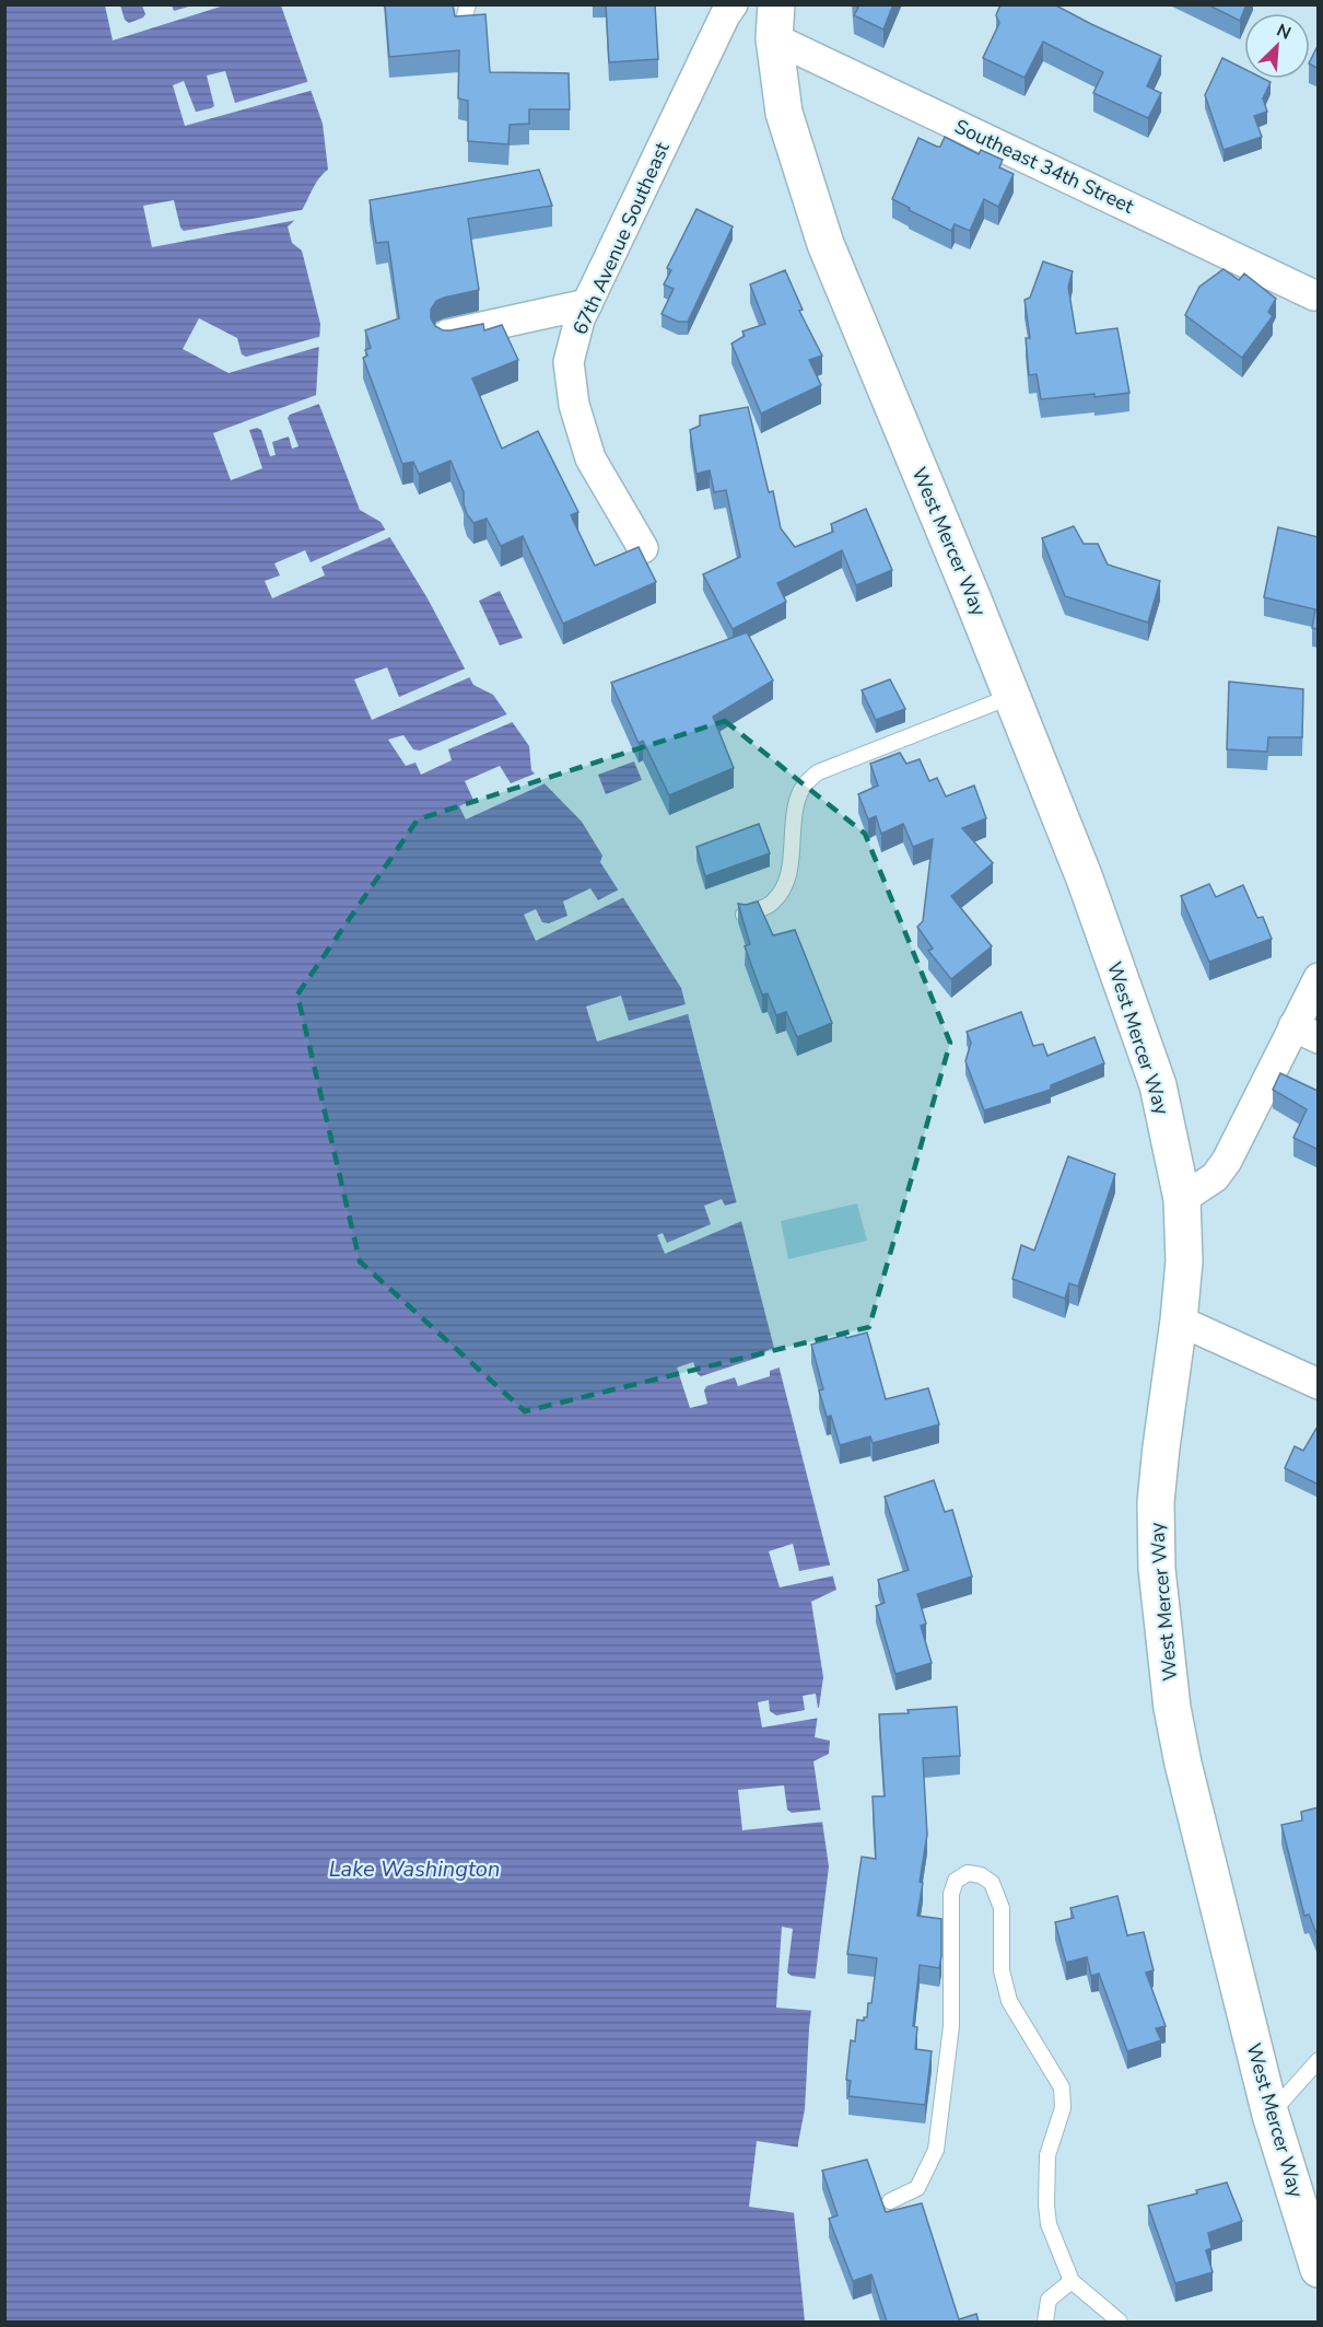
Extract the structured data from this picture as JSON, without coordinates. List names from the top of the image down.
{
  "streets": {
    "street": ["Southeast 34th Street", "67th Avenue Southeast", "West Mercer Way"]
  },
  "crossings": [
    ["Southeast 34th Street", "West Mercer Way"]
  ],
  "water": ["Lake Washington"],
  "north": "top right"
}
